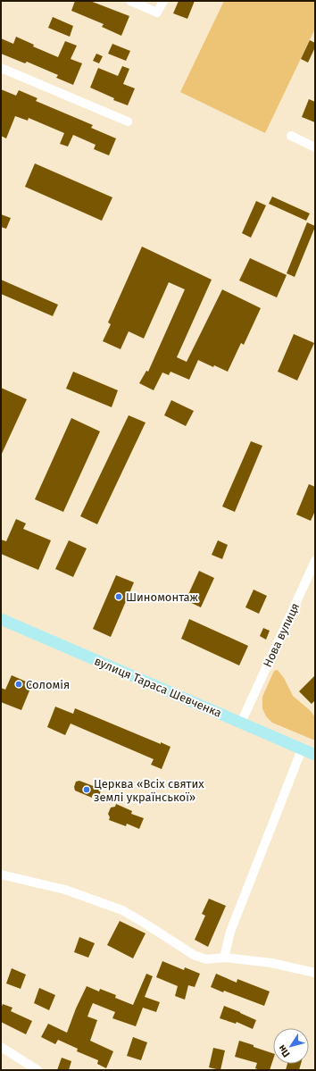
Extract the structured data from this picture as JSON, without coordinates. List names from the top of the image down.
{
  "streets": {
    "main road": ["вулиця Тараса Шевченка"],
    "street": ["Нова вулиця"]
  },
  "crossings": [
    ["Нова вулиця", "вулиця Тараса Шевченка"]
  ],
  "places": ["Шиномонтаж", "Соломiя", "Церква «Всіх святих землі української»"],
  "north": "bottom left"
}
